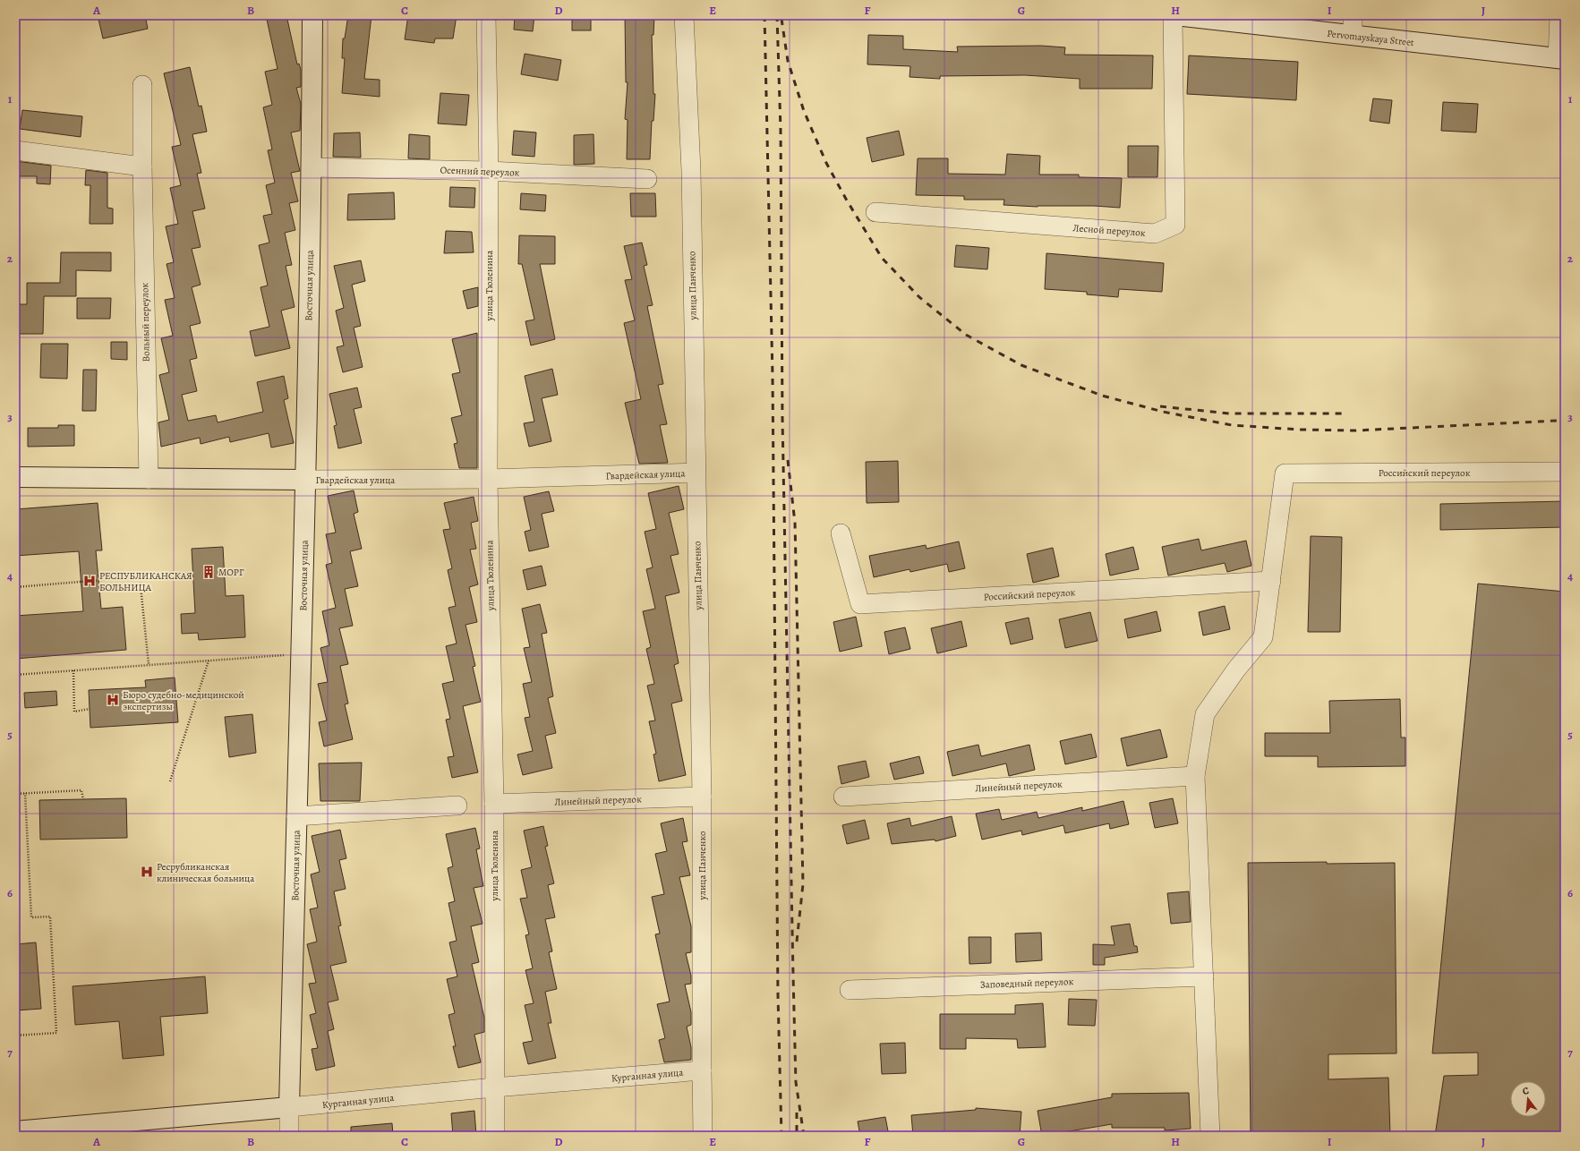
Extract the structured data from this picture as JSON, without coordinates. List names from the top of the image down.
{
  "streets": {
    "street": [
      "Pervomayskaya Street",
      "Осенний переулок",
      "Лесной переулок",
      "Восточная улица",
      "улица Тюленина",
      "улица Панченко",
      "Вольный переулок",
      "Российский переулок",
      "Гвардейская улица",
      "Линейный переулок",
      "Заповедный переулок",
      "Курганная улица"
    ]
  },
  "crossings": [
    ["Осенний переулок", "Восточная улица"],
    ["Осенний переулок", "улица Тюленина"],
    ["Восточная улица", "Гвардейская улица"],
    ["Восточная улица", "Курганная улица"],
    ["улица Тюленина", "Гвардейская улица"],
    ["улица Тюленина", "Линейный переулок"],
    ["улица Тюленина", "Курганная улица"],
    ["улица Панченко", "Гвардейская улица"],
    ["улица Панченко", "Линейный переулок"],
    ["улица Панченко", "Курганная улица"],
    ["Вольный переулок", "Гвардейская улица"]
  ],
  "places": {
    "building": ["МОРГ"],
    "hospital": ["РЕСПУБЛИКАНСКАЯ БОЛЬНИЦА", "Бюро судебно-медицинской экспертизы", "Ресрубликанская клиническая больница"]
  },
  "north": "top",
  "grid": {
    "columns": [
      "A",
      "B",
      "C",
      "D",
      "E",
      "F",
      "G",
      "H",
      "I",
      "J"
    ],
    "rows": [
      "1",
      "2",
      "3",
      "4",
      "5",
      "6",
      "7"
    ]
  }
}
